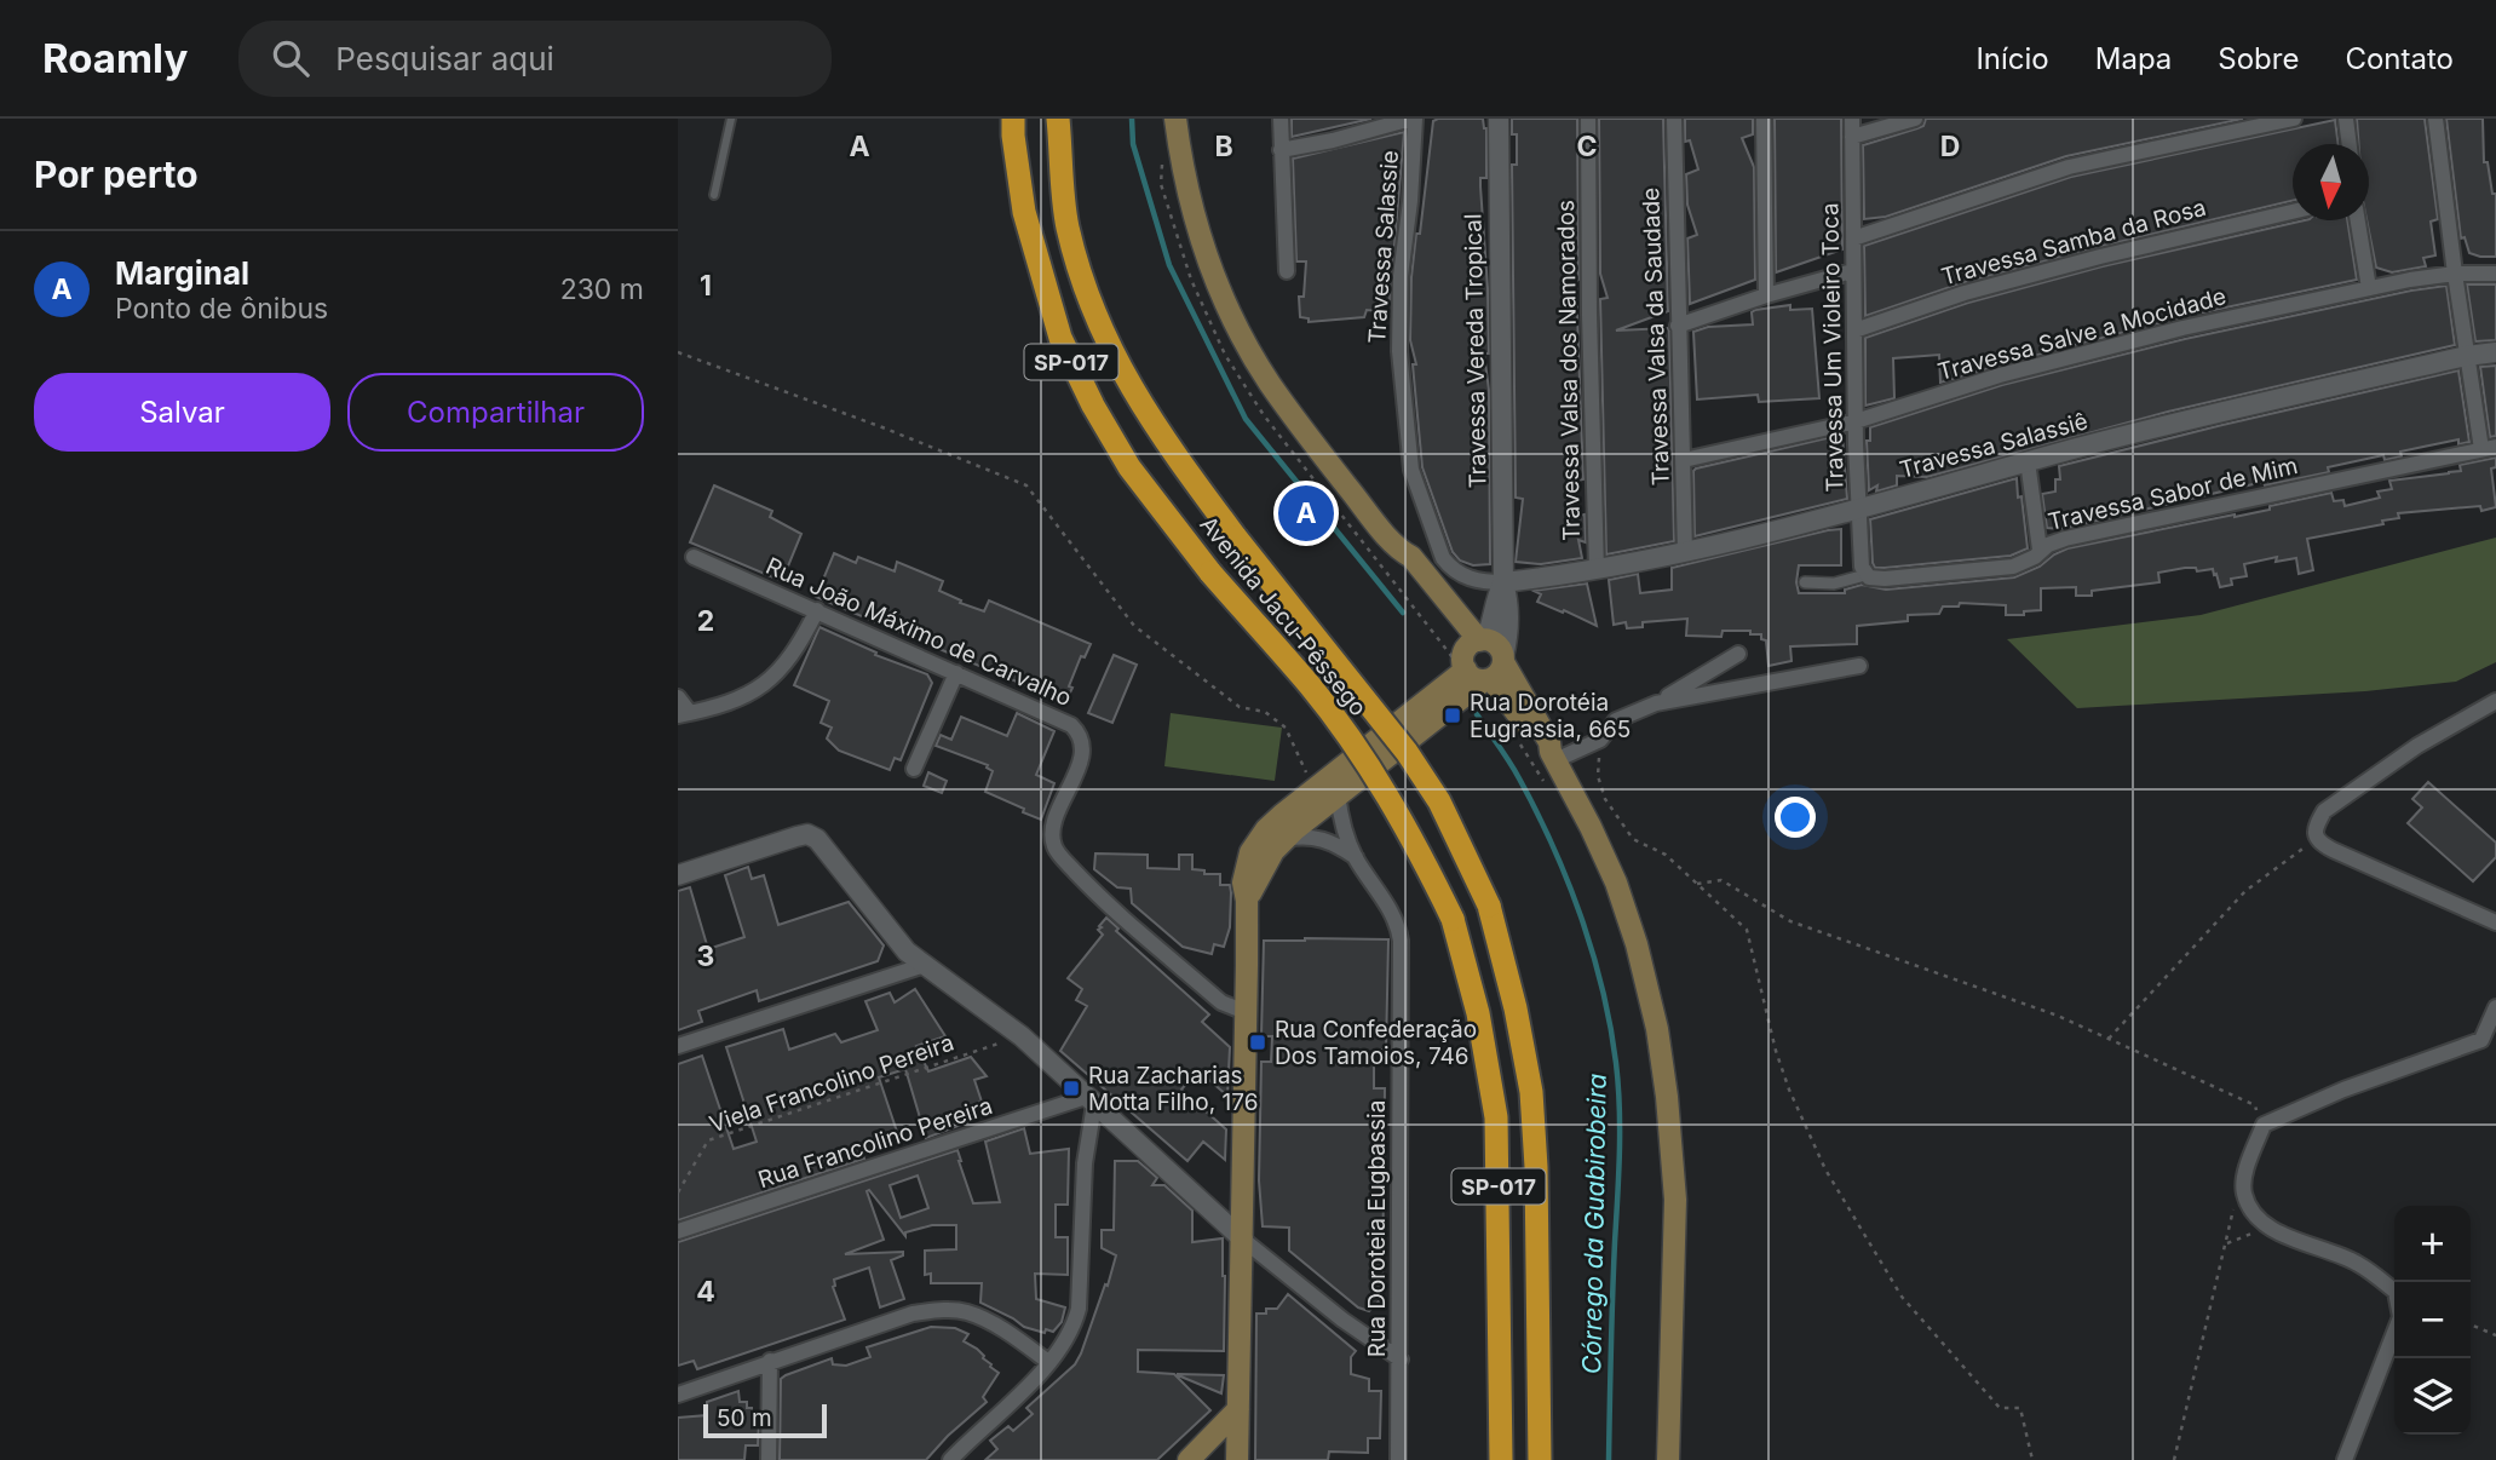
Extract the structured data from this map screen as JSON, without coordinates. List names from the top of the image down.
{
  "streets": {
    "highway": ["SP-017", "Avenida Jacu-Pêssego"],
    "street": [
      "Travessa Samba da Rosa",
      "Travessa Salassie",
      "Travessa Salve a Mocidade",
      "Travessa Valsa da Saudade",
      "Travessa Um Violeiro Toca",
      "Travessa Vereda Tropical",
      "Travessa Valsa dos Namorados",
      "Travessa Salassiê",
      "Travessa Sabor de Mim",
      "Rua João Máximo de Carvalho",
      "Rua Francolino Pereira",
      "Rua Doroteia Eugbassia"
    ],
    "path": ["Viela Francolino Pereira"]
  },
  "crossings": [
    ["Travessa Samba da Rosa", "Travessa Um Violeiro Toca"],
    ["Travessa Salassie", "Travessa Vereda Tropical"],
    ["Travessa Salassie", "Travessa Salassiê"],
    ["Travessa Salve a Mocidade", "Travessa Valsa da Saudade"],
    ["Travessa Salve a Mocidade", "Travessa Um Violeiro Toca"],
    ["Travessa Valsa da Saudade", "Travessa Salassiê"],
    ["Travessa Um Violeiro Toca", "Travessa Salassiê"],
    ["Travessa Um Violeiro Toca", "Travessa Sabor de Mim"],
    ["Travessa Vereda Tropical", "Travessa Salassiê"],
    ["Travessa Valsa dos Namorados", "Travessa Salassiê"]
  ],
  "water": ["Córrego da Guabirobeira"],
  "places": {
    "transit": ["Rua Dorotéia Eugrassia, 665", "Rua Confederação Dos Tamoios, 746", "Rua Zacharias Motta Filho, 176"]
  },
  "scale_bar": "50 m",
  "north": "bottom",
  "page": {
    "header": "Roamly",
    "search": "Pesquisar aqui",
    "nav": [
      "Início",
      "Mapa",
      "Sobre",
      "Contato"
    ],
    "heading": "Por perto",
    "list": [
      {
        "mark": "A",
        "name": "Marginal",
        "note": "Ponto de ônibus",
        "value": "230 m"
      }
    ],
    "buttons": ["Salvar", "Compartilhar"],
    "pins": "A",
    "map_buttons": ["+", "−"],
    "scale": "50 m"
  },
  "grid": {
    "columns": [
      "A",
      "B",
      "C",
      "D"
    ],
    "rows": [
      "1",
      "2",
      "3",
      "4"
    ]
  }
}
